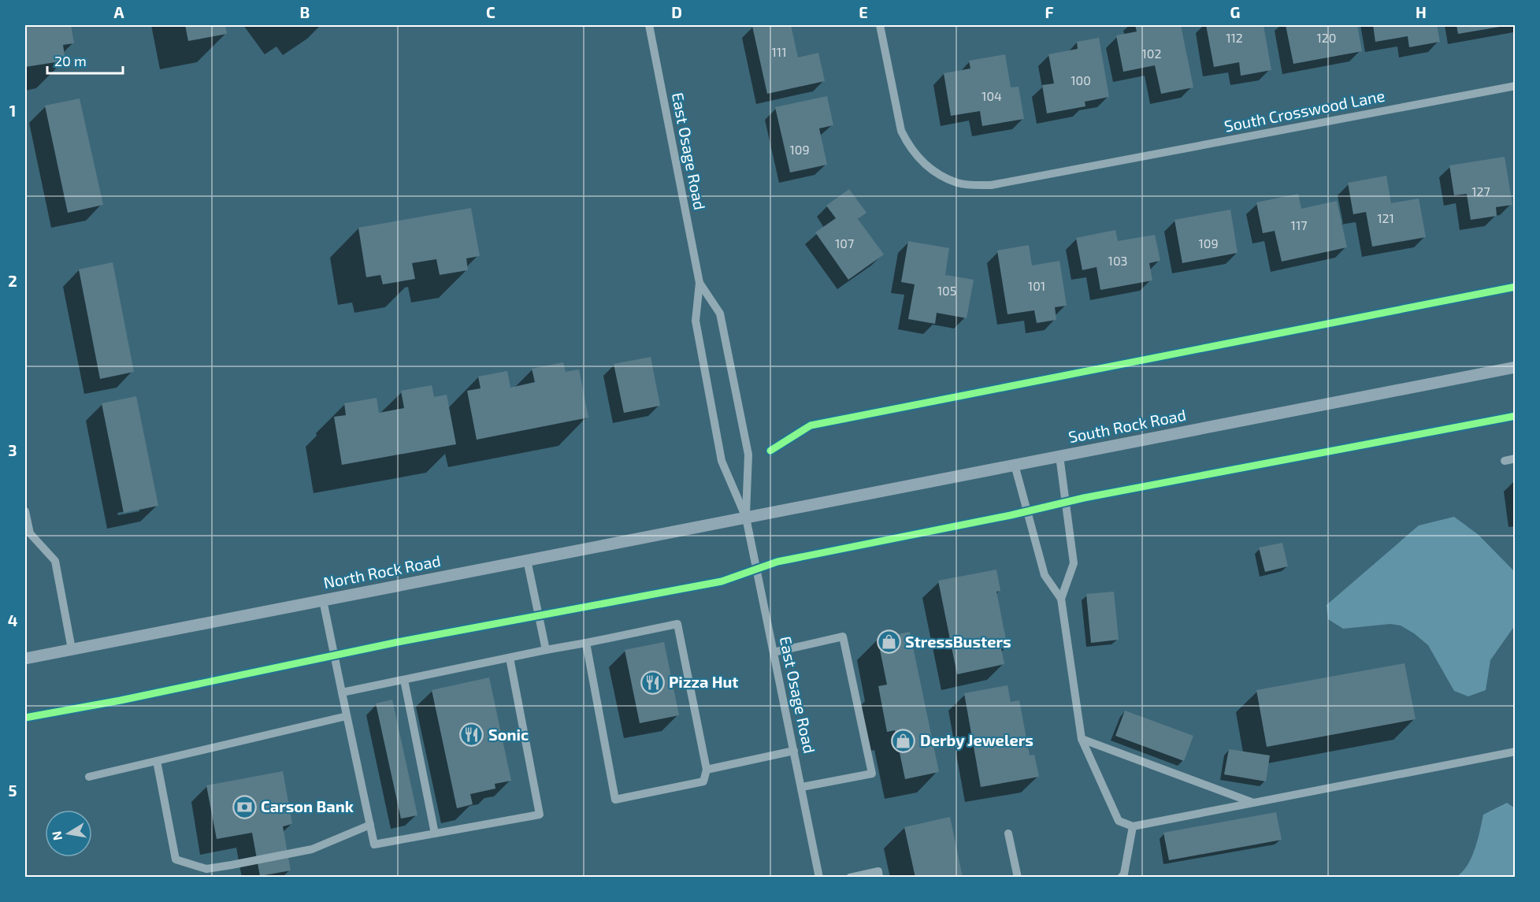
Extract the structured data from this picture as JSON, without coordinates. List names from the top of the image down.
{
  "streets": {
    "main road": ["South Rock Road", "North Rock Road"],
    "street": ["South Crosswood Lane", "East Osage Road"]
  },
  "crossings": [
    ["East Osage Road", "South Rock Road"],
    ["East Osage Road", "North Rock Road"],
    ["South Rock Road", "North Rock Road"]
  ],
  "places": {
    "shop": ["StressBusters", "Derby Jewelers"],
    "restaurant": ["Pizza Hut", "Sonic"],
    "bank": ["Carson Bank"]
  },
  "house_numbers": [
    "112",
    "120",
    "111",
    "102",
    "100",
    "104",
    "109",
    "127",
    "121",
    "117",
    "107",
    "109",
    "103",
    "101",
    "105"
  ],
  "scale_bar": "20 m",
  "north": "left",
  "grid": {
    "columns": [
      "A",
      "B",
      "C",
      "D",
      "E",
      "F",
      "G",
      "H"
    ],
    "rows": [
      "1",
      "2",
      "3",
      "4",
      "5"
    ]
  }
}
